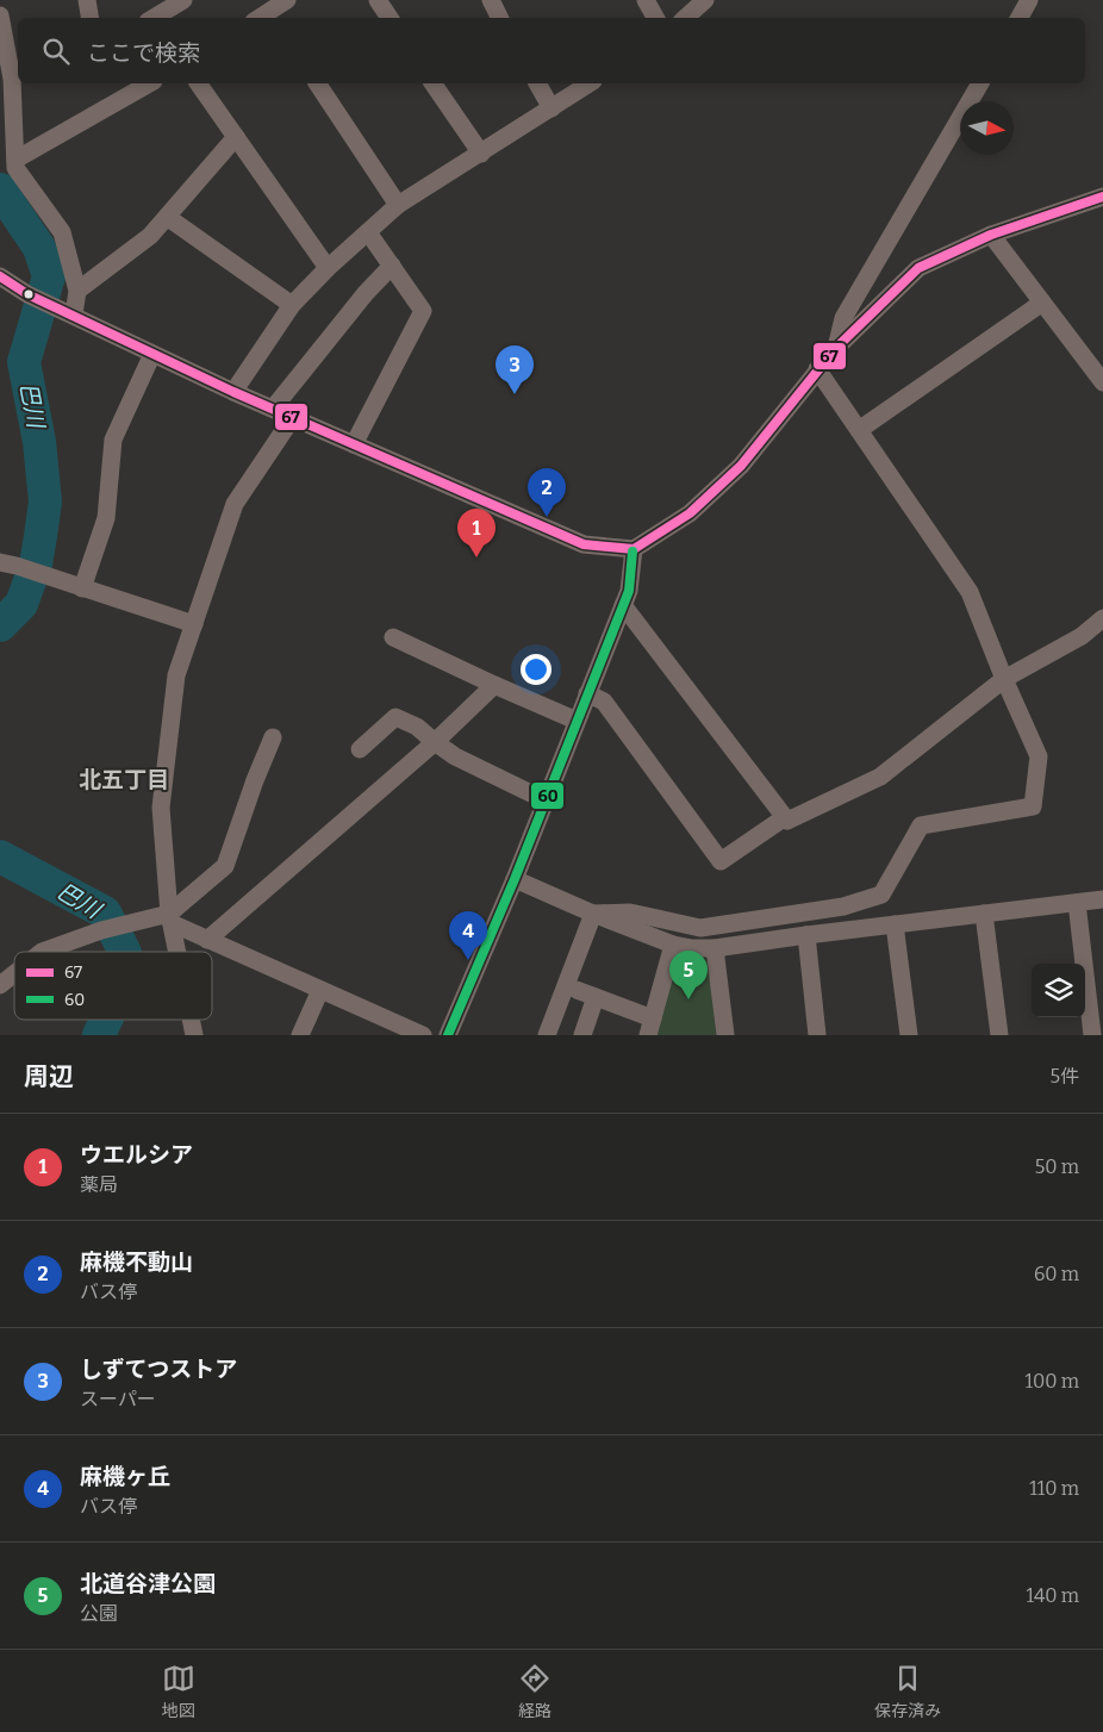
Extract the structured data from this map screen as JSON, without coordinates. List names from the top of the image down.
{
  "districts": ["北五丁目"],
  "water": ["巴川"],
  "lines": ["transit line 67", "transit line 60"],
  "legend": ["67", "60"],
  "north": "right",
  "page": {
    "search": "ここで検索",
    "pins": [
      "3",
      "2",
      "1",
      "4",
      "5"
    ],
    "heading": ["周辺", "5件"],
    "list": [
      {
        "mark": "1",
        "name": "ウエルシア",
        "note": "薬局",
        "value": "50 m"
      },
      {
        "mark": "2",
        "name": "麻機不動山",
        "note": "バス停",
        "value": "60 m"
      },
      {
        "mark": "3",
        "name": "しずてつストア",
        "note": "スーパー",
        "value": "100 m"
      },
      {
        "mark": "4",
        "name": "麻機ヶ丘",
        "note": "バス停",
        "value": "110 m"
      },
      {
        "mark": "5",
        "name": "北道谷津公園",
        "note": "公園",
        "value": "140 m"
      }
    ],
    "nav": ["地図", "経路", "保存済み"]
  }
}
